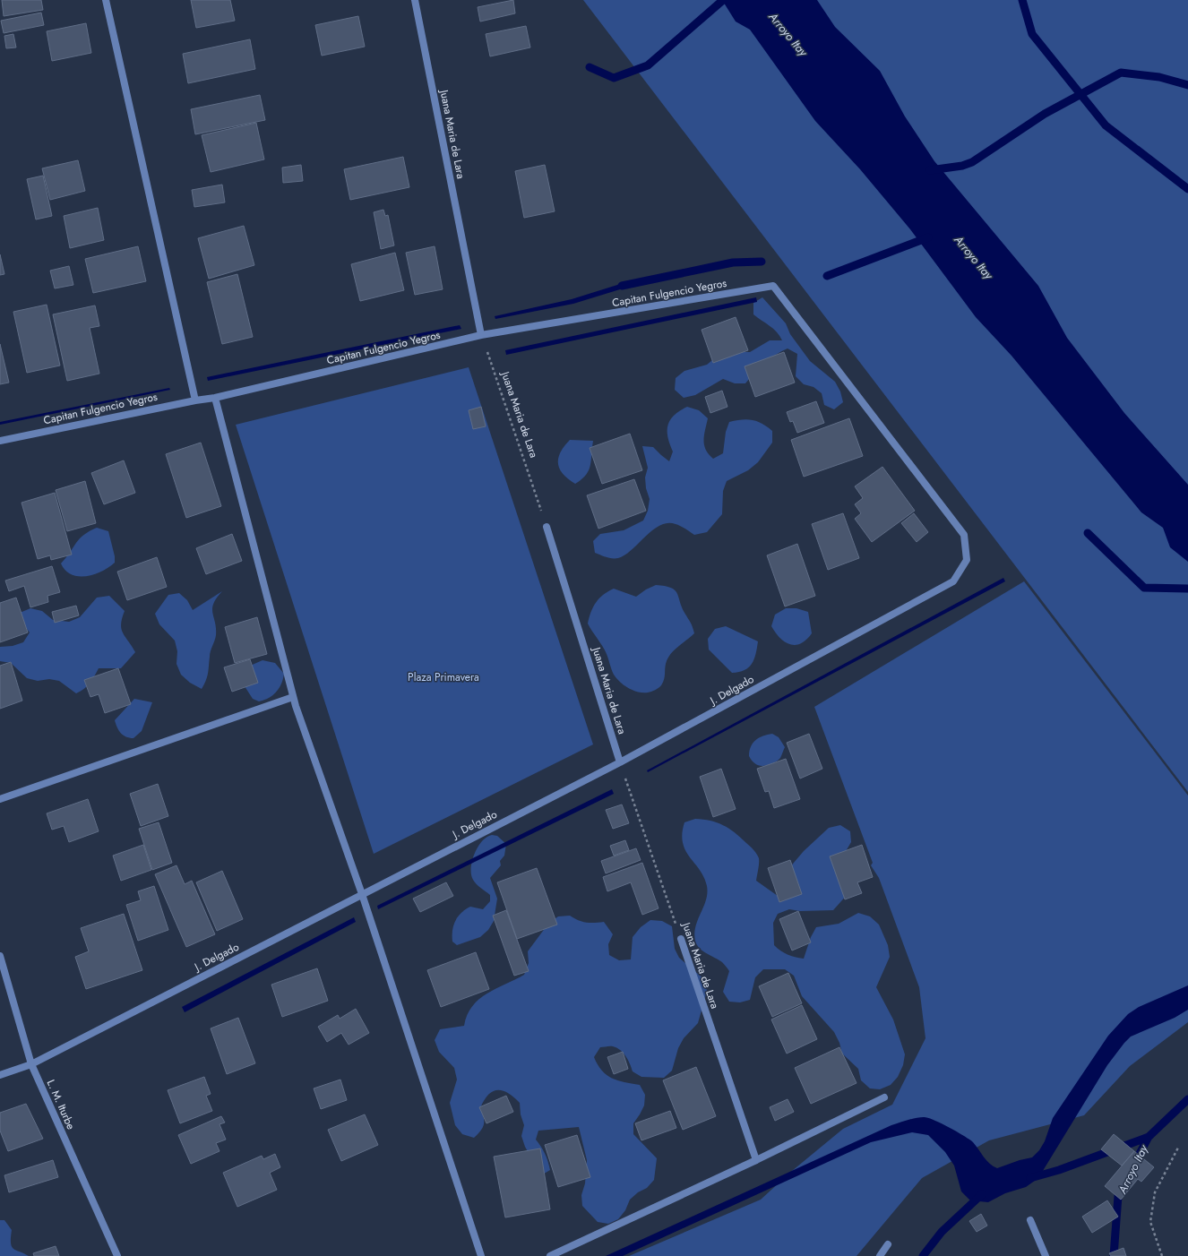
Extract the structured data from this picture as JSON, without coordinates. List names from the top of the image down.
{
  "streets": {
    "street": [
      "Juana Maria de Lara",
      "Capitan Fulgencio Yegros",
      "J. Delgado",
      "L. M. Iturbe"
    ]
  },
  "crossings": [
    ["Juana Maria de Lara", "Capitan Fulgencio Yegros"],
    ["Juana Maria de Lara", "J. Delgado"],
    ["Capitan Fulgencio Yegros", "J. Delgado"],
    ["J. Delgado", "L. M. Iturbe"]
  ],
  "water": ["Arroyo Itay"],
  "parks": ["Plaza Primavera"]
}
